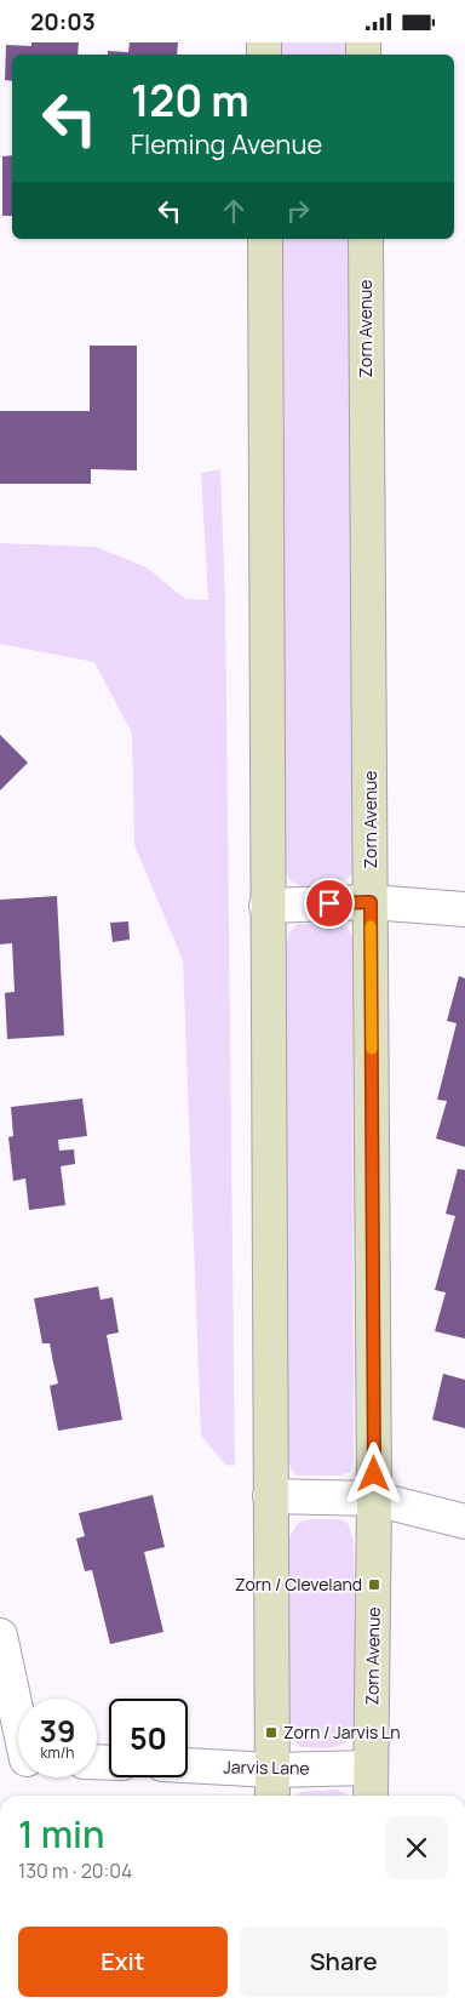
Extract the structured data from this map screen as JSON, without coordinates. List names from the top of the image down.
{
  "streets": {
    "main road": ["Zorn Avenue"],
    "street": ["Jarvis Lane"]
  },
  "crossings": [
    ["Zorn Avenue", "Jarvis Lane"]
  ],
  "places": {
    "transit": ["Zorn / Cleveland", "Zorn / Jarvis Ln"]
  },
  "page": {
    "status": "20:03",
    "turn": ["120 m", "Fleming Avenue"],
    "speed": "39 km/h",
    "limit": "50",
    "heading": ["1 min", "130 m · 20:04"],
    "buttons": ["Exit", "Share"]
  }
}
